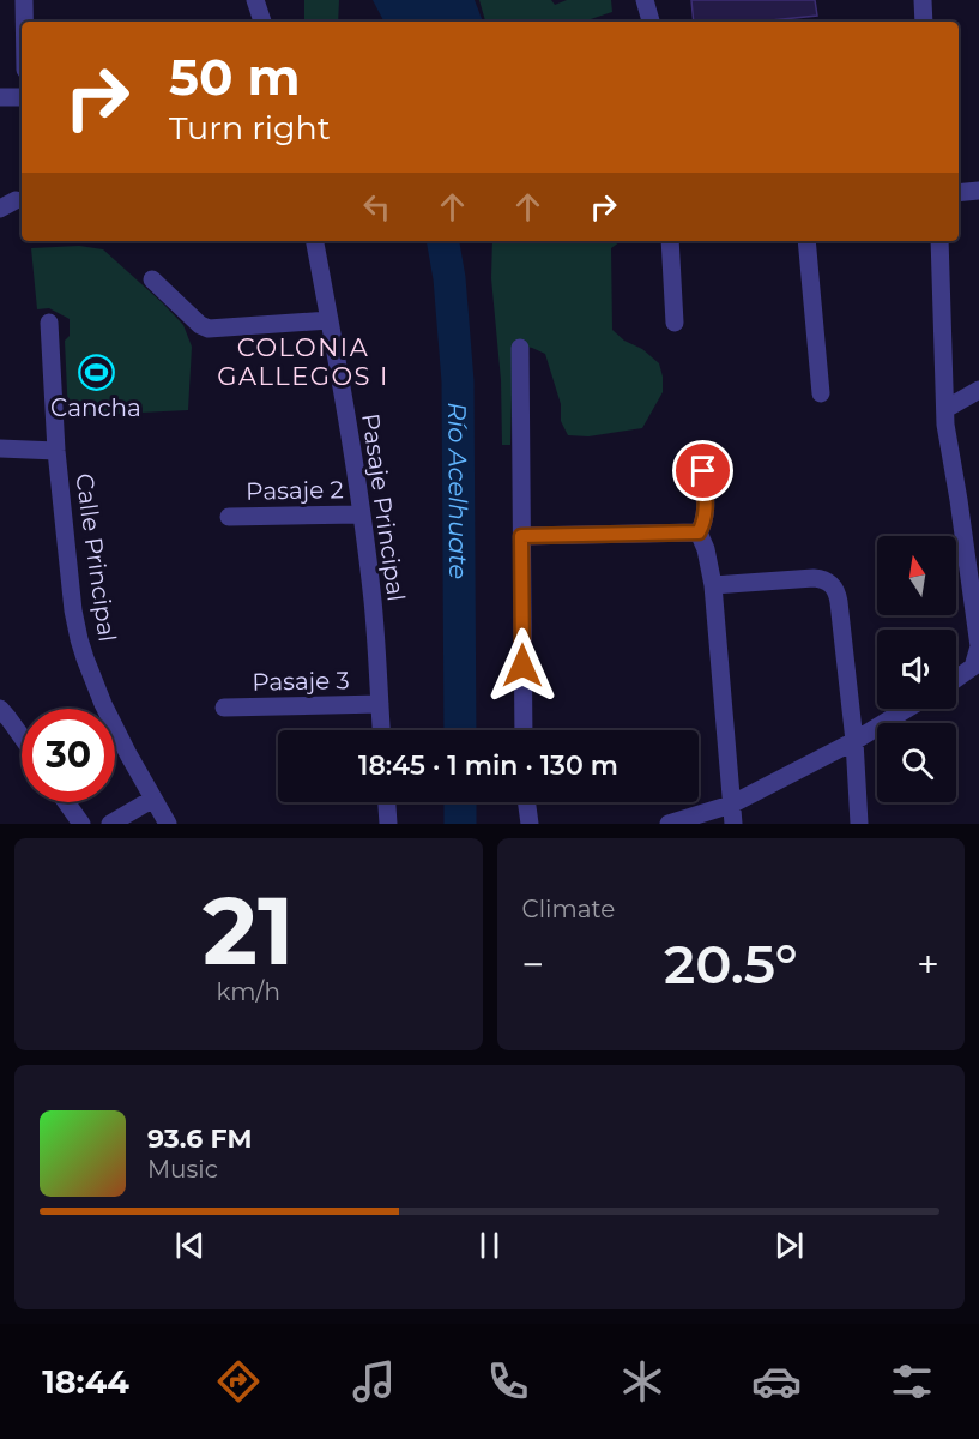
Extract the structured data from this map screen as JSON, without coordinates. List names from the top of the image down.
{
  "streets": {
    "street": [
      "Pasaje 2",
      "Pasaje Principal",
      "Calle Principal",
      "Pasaje 3"
    ]
  },
  "crossings": [
    ["Pasaje 2", "Pasaje Principal"],
    ["Pasaje Principal", "Pasaje 3"]
  ],
  "districts": ["COLONIA GALLEGOS I"],
  "water": ["Río Acelhuate"],
  "places": {
    "sports": ["Cancha"]
  },
  "north": "top",
  "page": {
    "turn": ["50 m", "Turn right"],
    "limit": "30",
    "trip": "18:45 · 1 min · 130 m",
    "tile": [
      ["21", "km/h"],
      "Climate"
    ],
    "heat": ["−", "20.5°", "+"],
    "song": ["93.6 FM", "Music"],
    "tabs": "18:44"
  }
}
